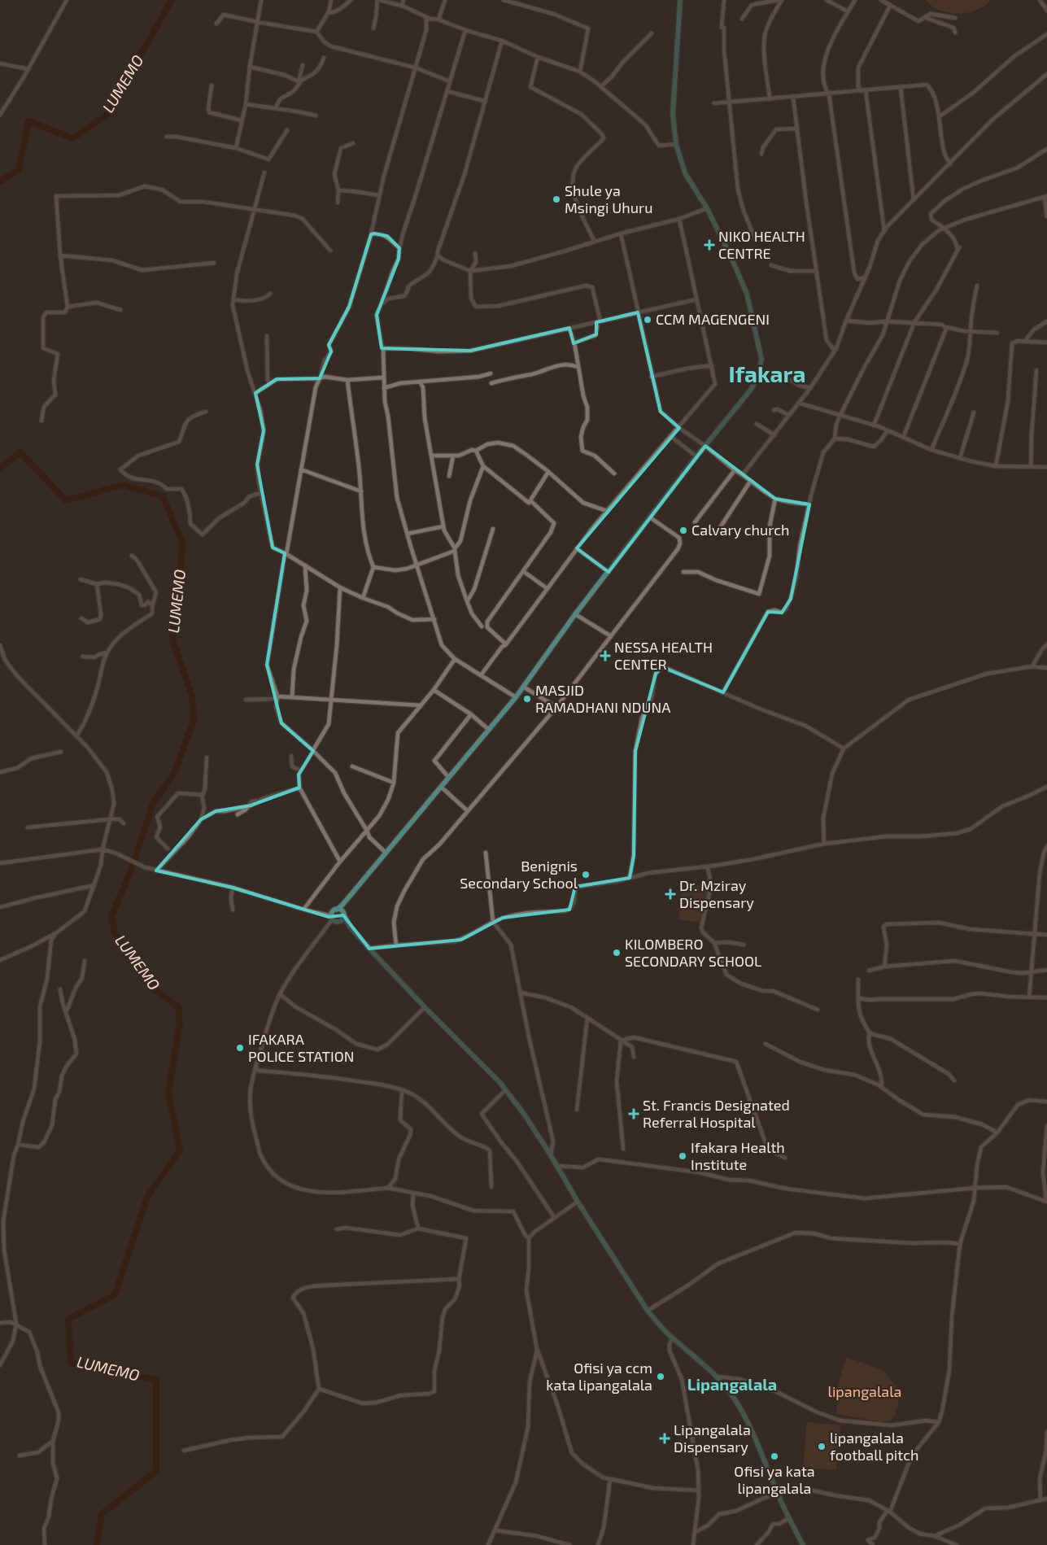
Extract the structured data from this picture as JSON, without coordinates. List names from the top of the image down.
{
  "districts": ["Ifakara", "Lipangalala"],
  "water": ["LUMEMO"],
  "parks": ["lipangalala"],
  "places": {
    "other": [
      "Shule ya Msingi Uhuru",
      "CCM MAGENGENI",
      "Calvary church",
      "MASJID RAMADHANI NDUNA",
      "Benignis Secondary School",
      "KILOMBERO SECONDARY SCHOOL",
      "IFAKARA POLICE STATION",
      "Ifakara Health Institute",
      "Ofisi ya ccm kata lipangalala",
      "lipangalala football pitch",
      "Ofisi ya kata lipangalala"
    ],
    "health": [
      "NIKO HEALTH CENTRE",
      "NESSA HEALTH CENTER",
      "Dr. Mziray Dispensary",
      "St. Francis Designated Referral Hospital",
      "Lipangalala Dispensary"
    ]
  }
}
